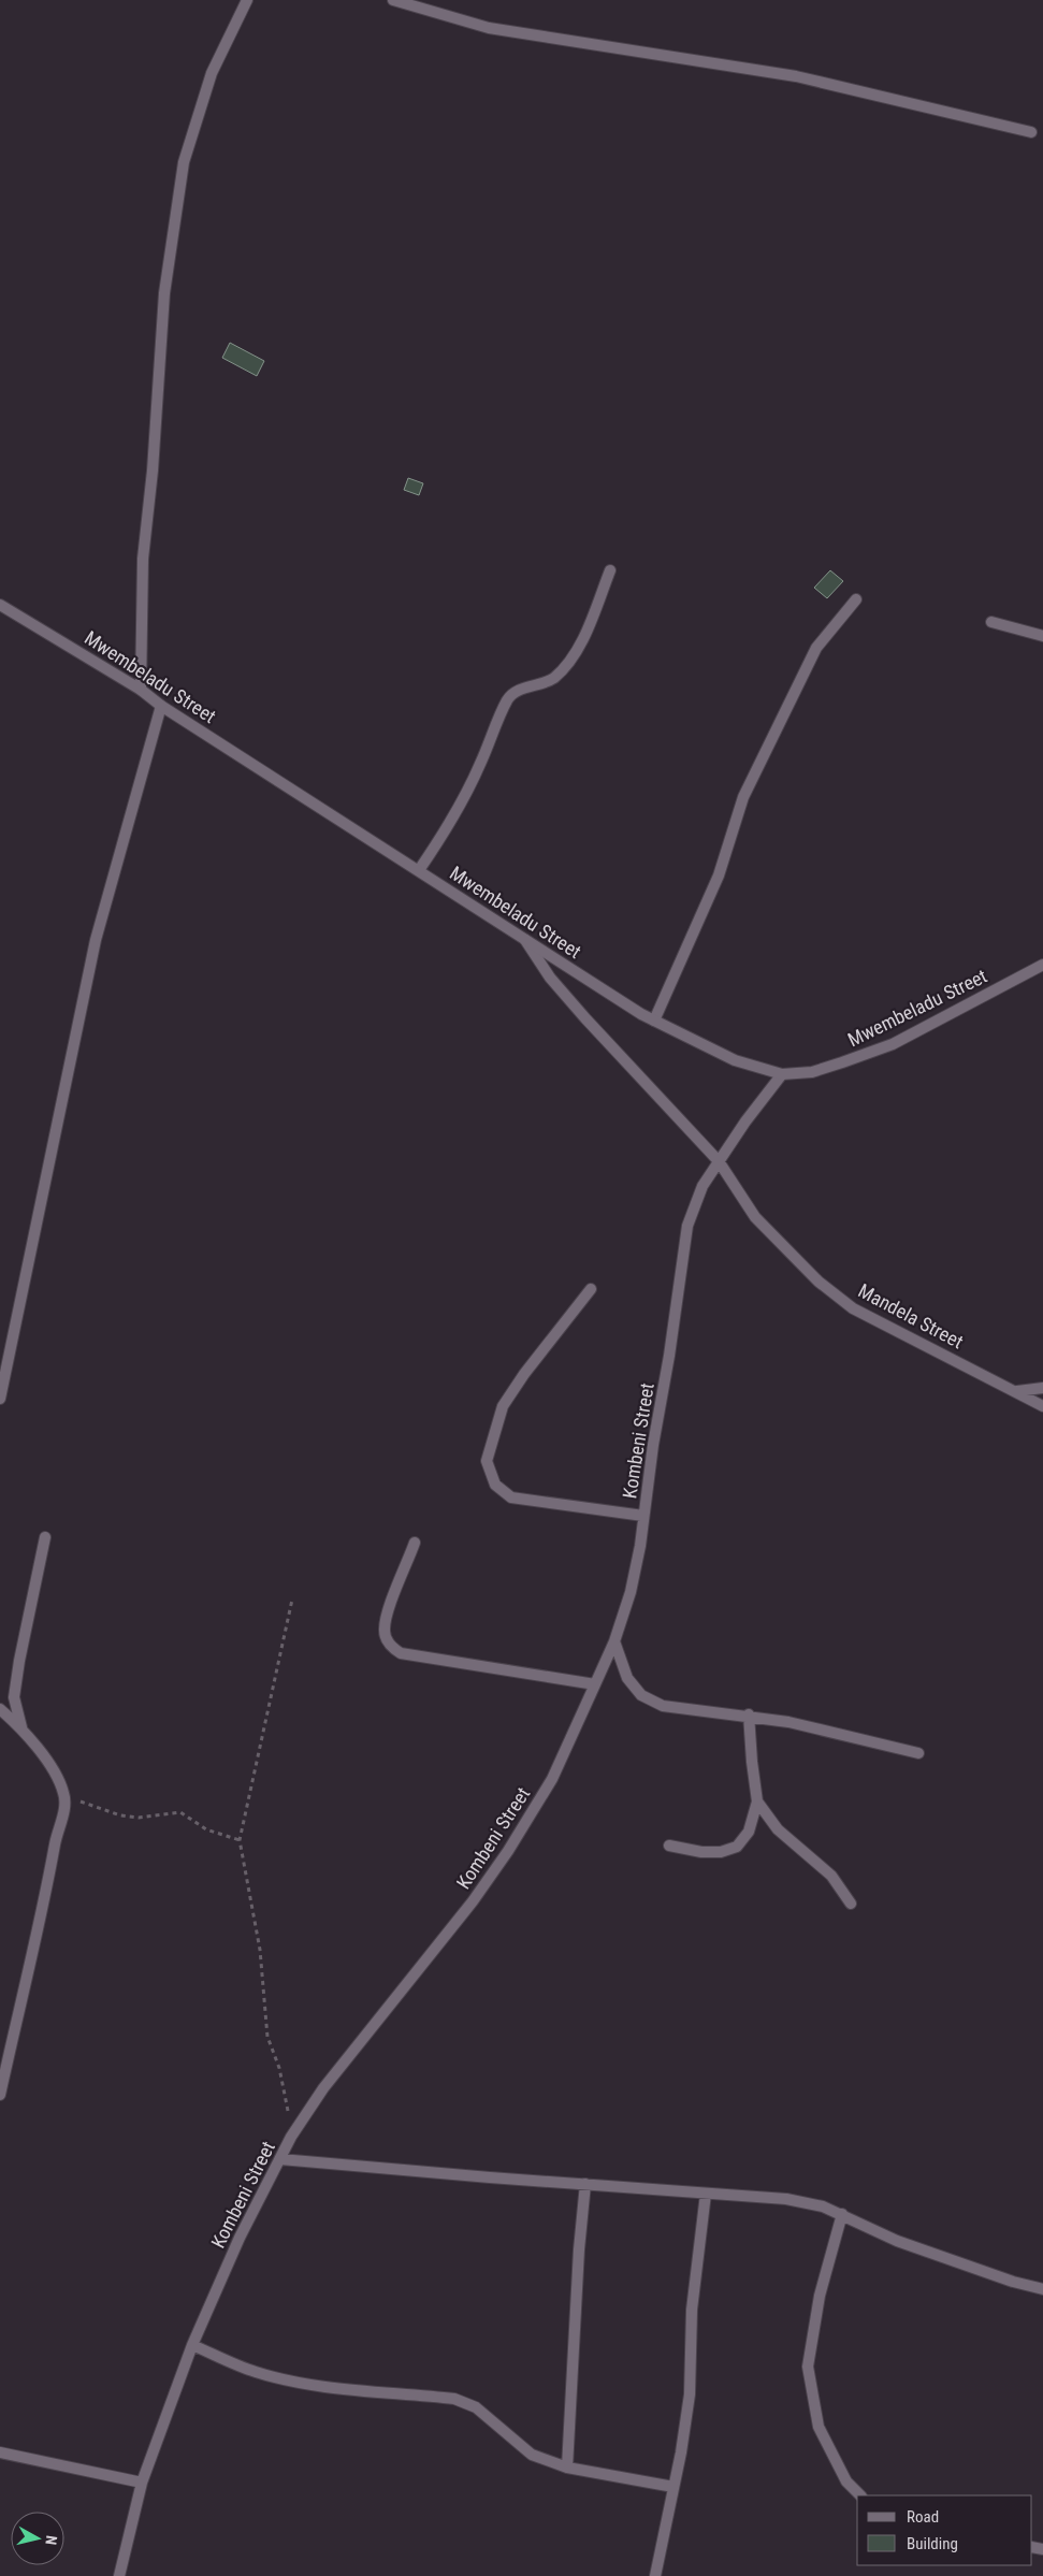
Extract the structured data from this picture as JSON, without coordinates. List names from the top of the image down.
{
  "streets": {
    "street": ["Mwembeladu Street", "Mandela Street", "Kombeni Street"]
  },
  "crossings": [
    ["Mwembeladu Street", "Mandela Street"],
    ["Mwembeladu Street", "Kombeni Street"],
    ["Mandela Street", "Kombeni Street"]
  ],
  "legend": ["Road", "Building"],
  "north": "right"
}
